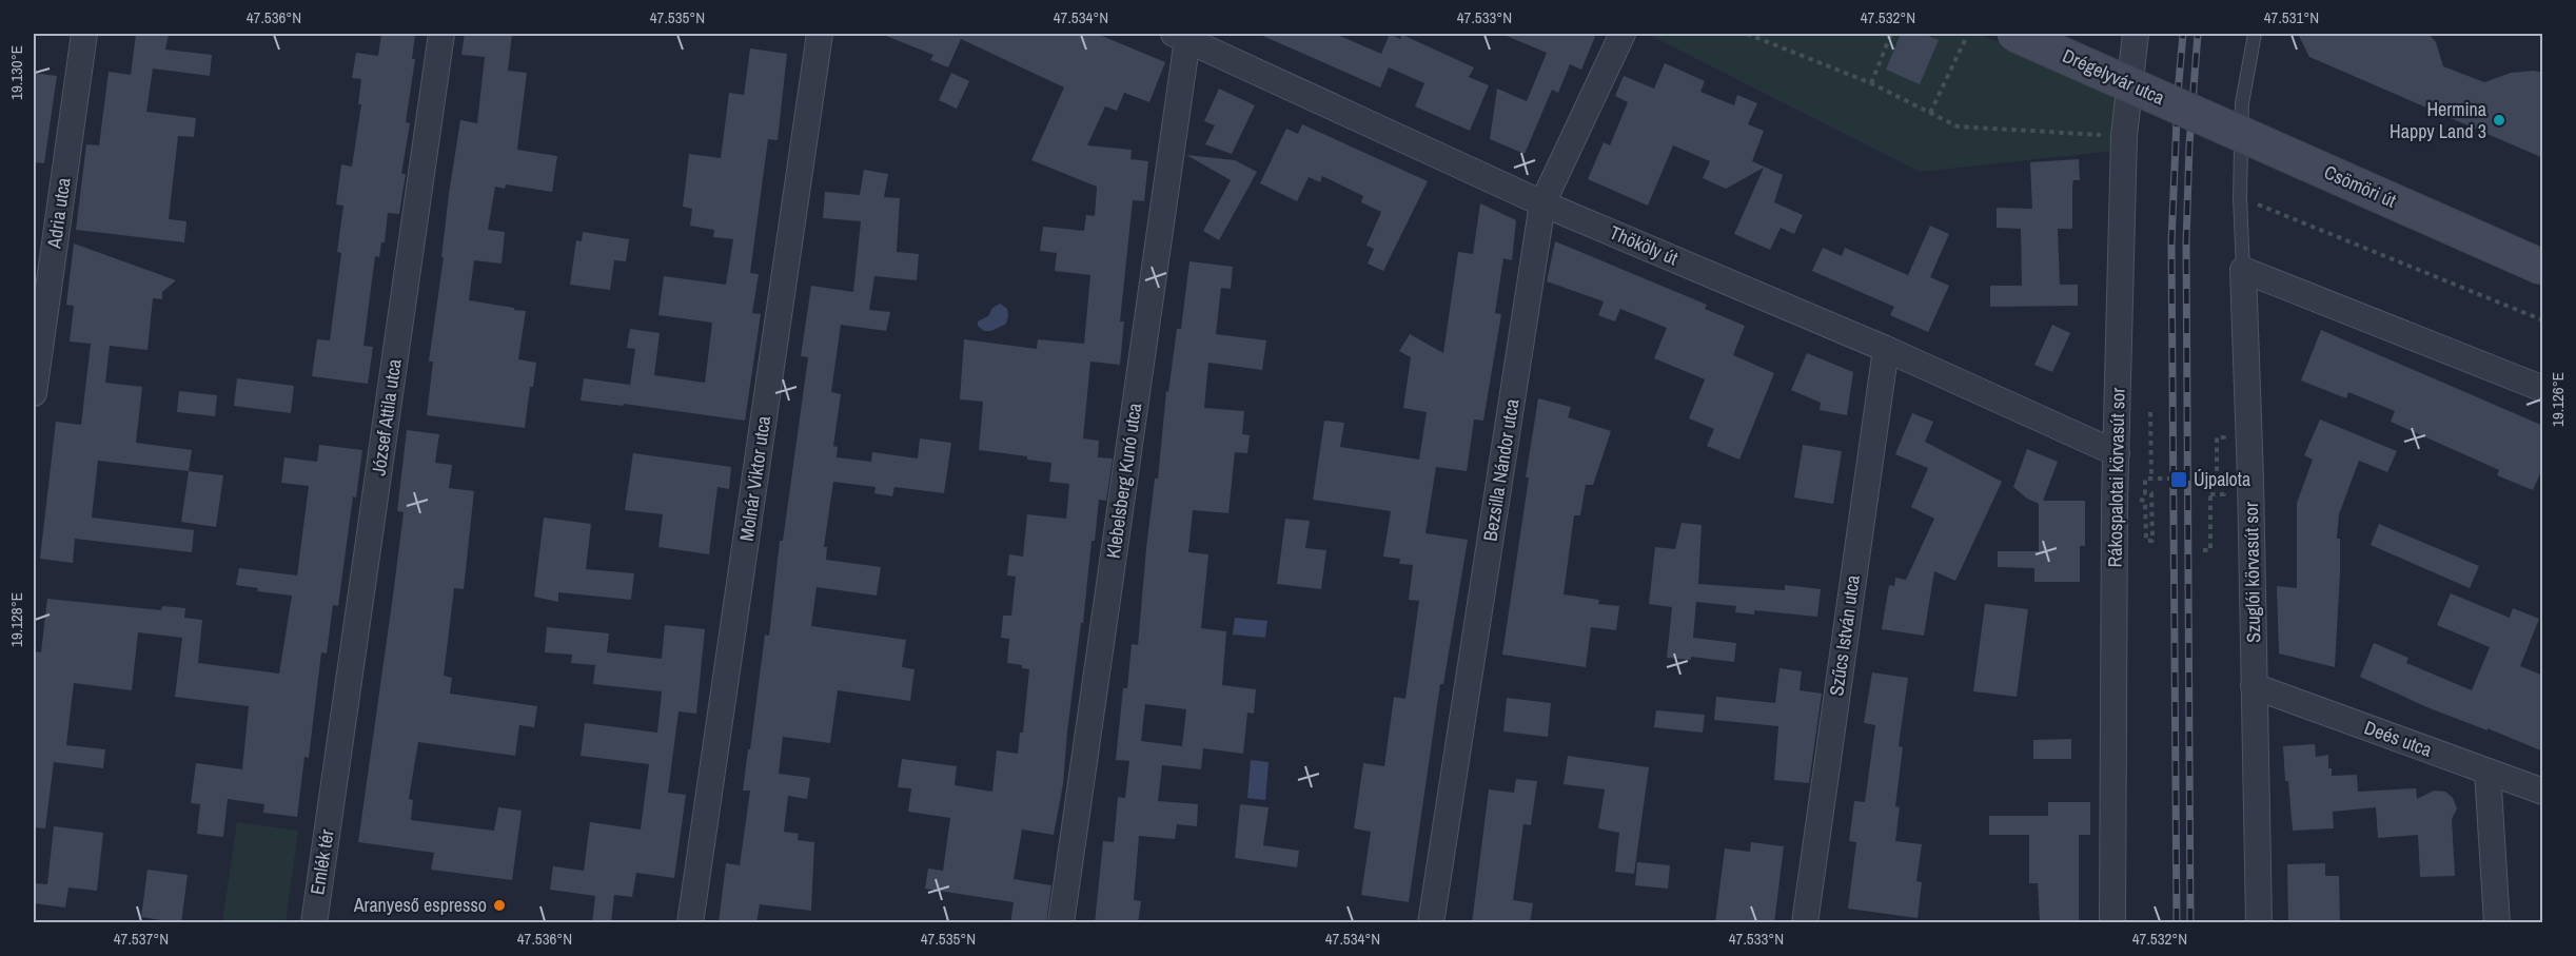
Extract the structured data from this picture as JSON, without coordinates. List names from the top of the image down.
{
  "streets": {
    "main road": ["Drégelyvár utca", "Csömöri út"],
    "street": [
      "Adria utca",
      "Thököly út",
      "József Attila utca",
      "Bezsilla Nándor utca",
      "Rákospalotai körvasút sor",
      "Molnár Viktor utca",
      "Klebelsberg Kunó utca",
      "Szuglói körvasút sor",
      "Szűcs István utca",
      "Deés utca",
      "Emlék tér"
    ]
  },
  "crossings": [
    ["Drégelyvár utca", "Csömöri út"],
    ["Thököly út", "Bezsilla Nándor utca"],
    ["Thököly út", "Rákospalotai körvasút sor"],
    ["Thököly út", "Klebelsberg Kunó utca"],
    ["Thököly út", "Szűcs István utca"],
    ["József Attila utca", "Emlék tér"],
    ["Szuglói körvasút sor", "Deés utca"]
  ],
  "places": {
    "other": ["Hermina Happy Land 3", "Aranyeső espresso"],
    "transit": ["Újpalota"]
  },
  "coordinates": [
    "47.536°N",
    "47.535°N",
    "47.534°N",
    "47.533°N",
    "47.532°N",
    "47.531°N",
    "19.130°E",
    "19.126°E",
    "19.128°E",
    "47.537°N"
  ]
}
